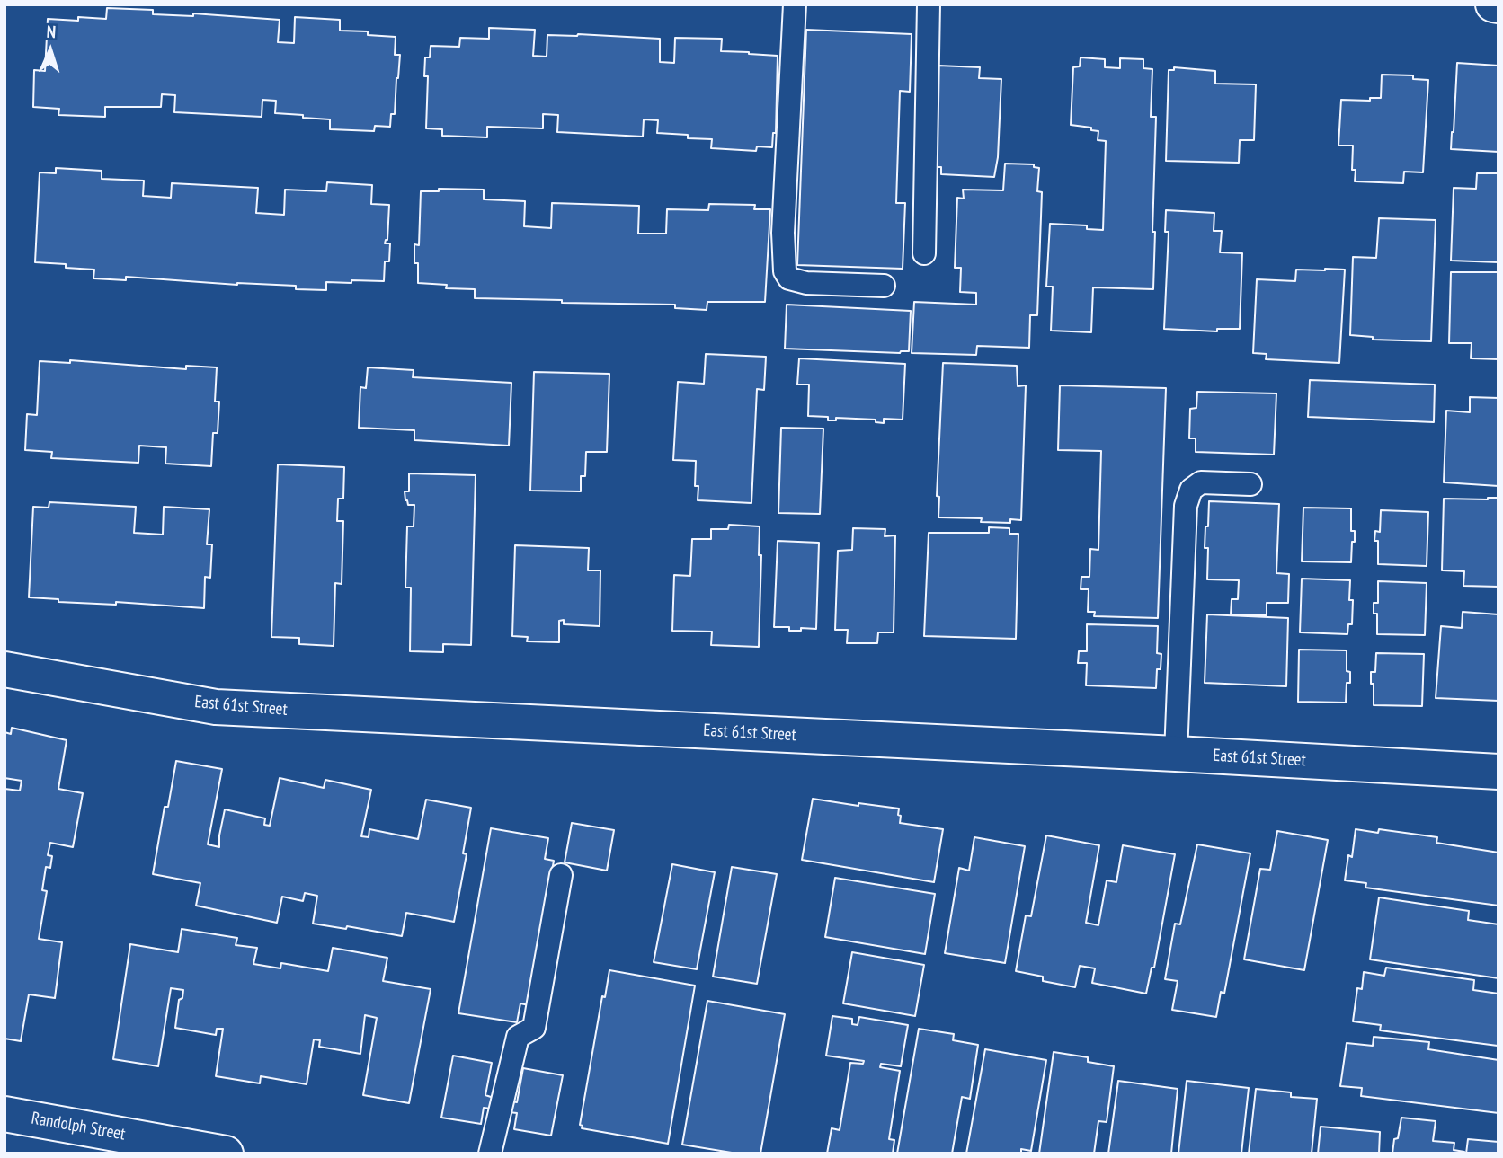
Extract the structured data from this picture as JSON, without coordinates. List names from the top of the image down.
{
  "streets": {
    "street": ["East 61st Street", "Randolph Street"]
  },
  "north": "top"
}
